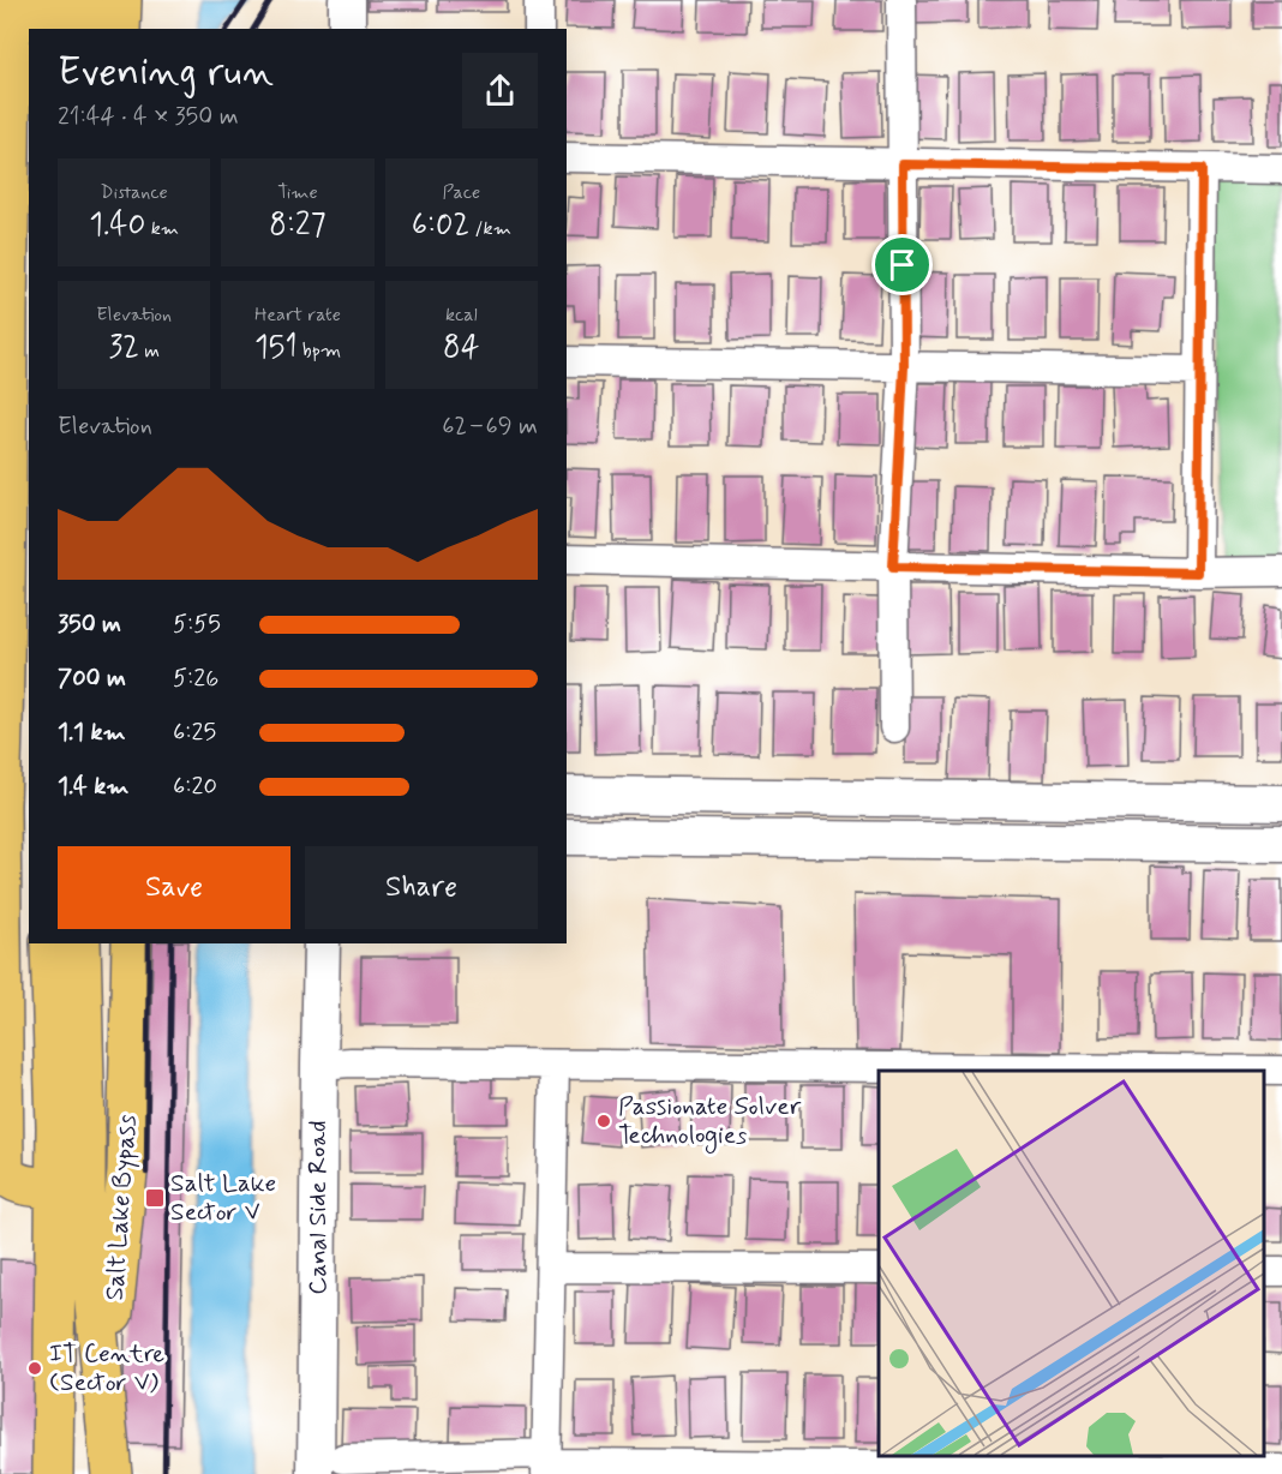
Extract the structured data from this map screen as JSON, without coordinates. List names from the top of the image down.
{
  "streets": {
    "main road": ["Salt Lake Bypass"],
    "street": ["Canal Side Road"]
  },
  "places": {
    "other": ["Passionate Solver Technologies", "IT Centre (Sector V)"],
    "transit": ["Salt Lake Sector V"]
  },
  "page": {
    "heading": ["Evening run", "21:44 · 4 × 350 m"],
    "stats": [
      ["Distance", "1.40 km"],
      ["Time", "8:27"],
      ["Pace", "6:02 /km"],
      ["Elevation", "32 m"],
      ["Heart rate", "151 bpm"],
      ["kcal", "84"]
    ],
    "chart": ["Elevation", "62–69 m"],
    "list": [
      {
        "name": "350 m",
        "note": "5:55"
      },
      {
        "name": "700 m",
        "note": "5:26"
      },
      {
        "name": "1.1 km",
        "note": "6:25"
      },
      {
        "name": "1.4 km",
        "note": "6:20"
      }
    ],
    "buttons": ["Save", "Share"]
  }
}
